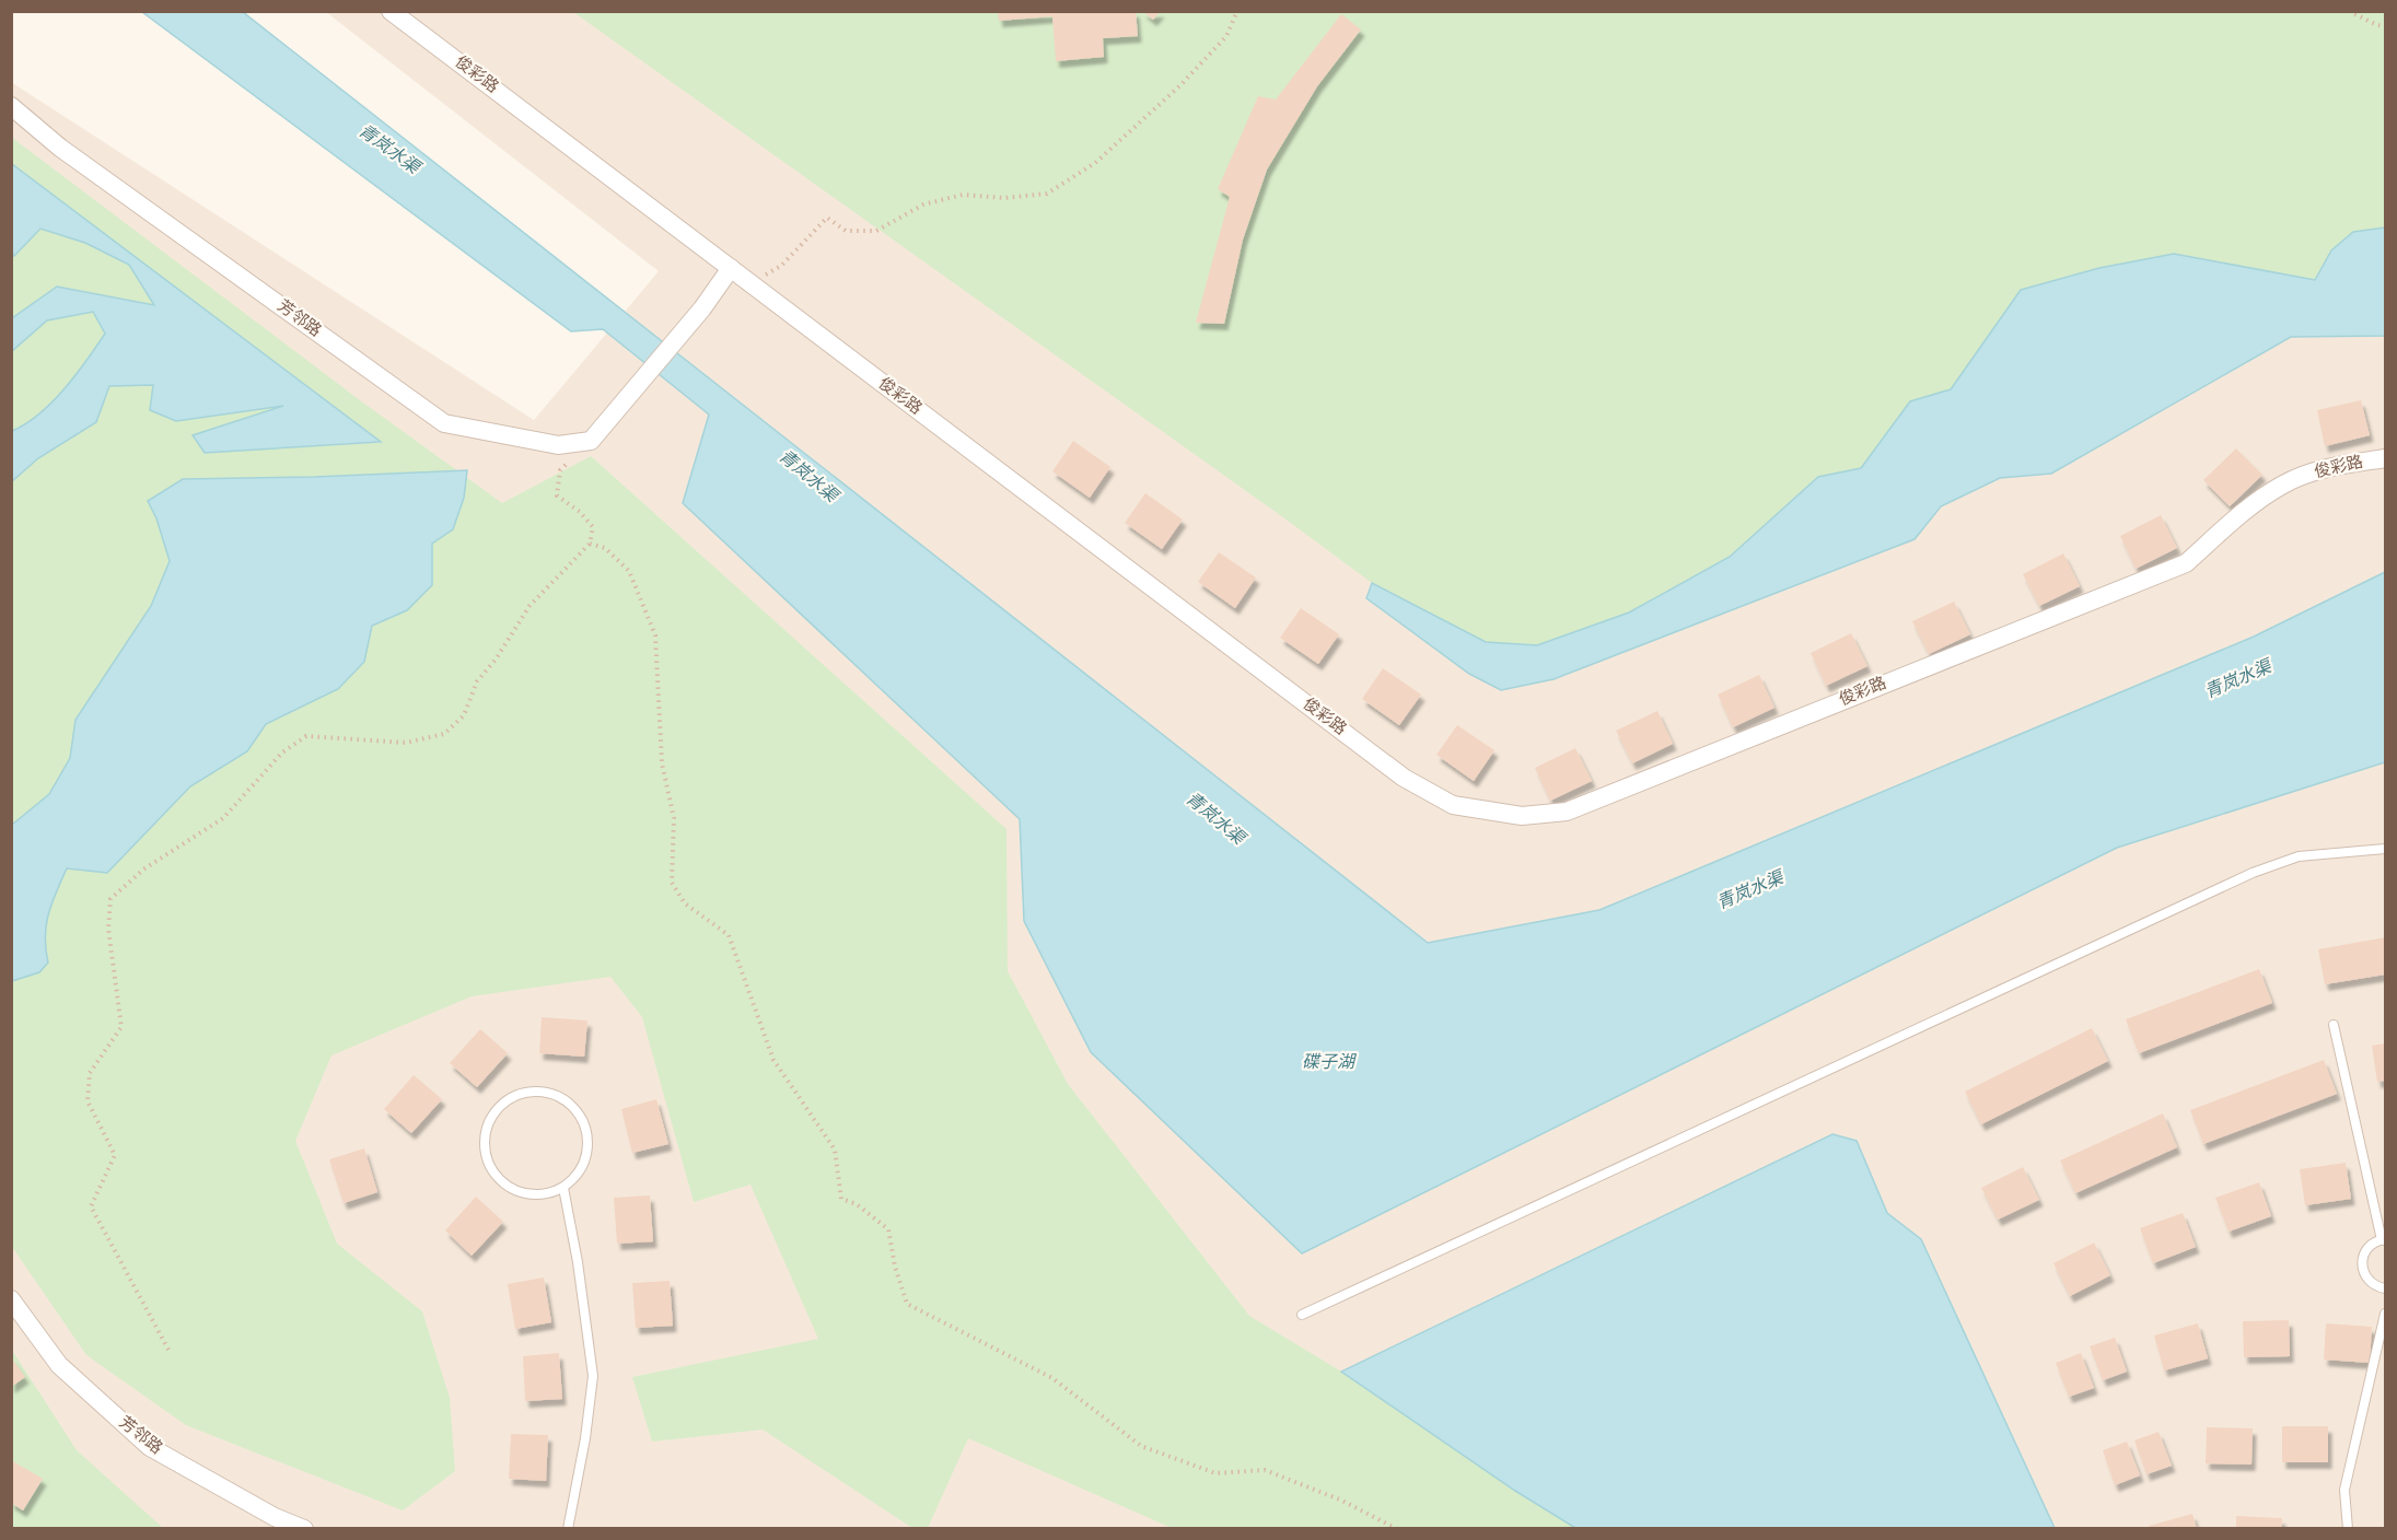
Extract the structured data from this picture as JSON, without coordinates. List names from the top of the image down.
{
  "streets": {
    "street": ["俊彩路", "芳邻路"]
  },
  "crossings": [
    ["俊彩路", "芳邻路"]
  ],
  "water": ["青岚水渠", "碟子湖"]
}
